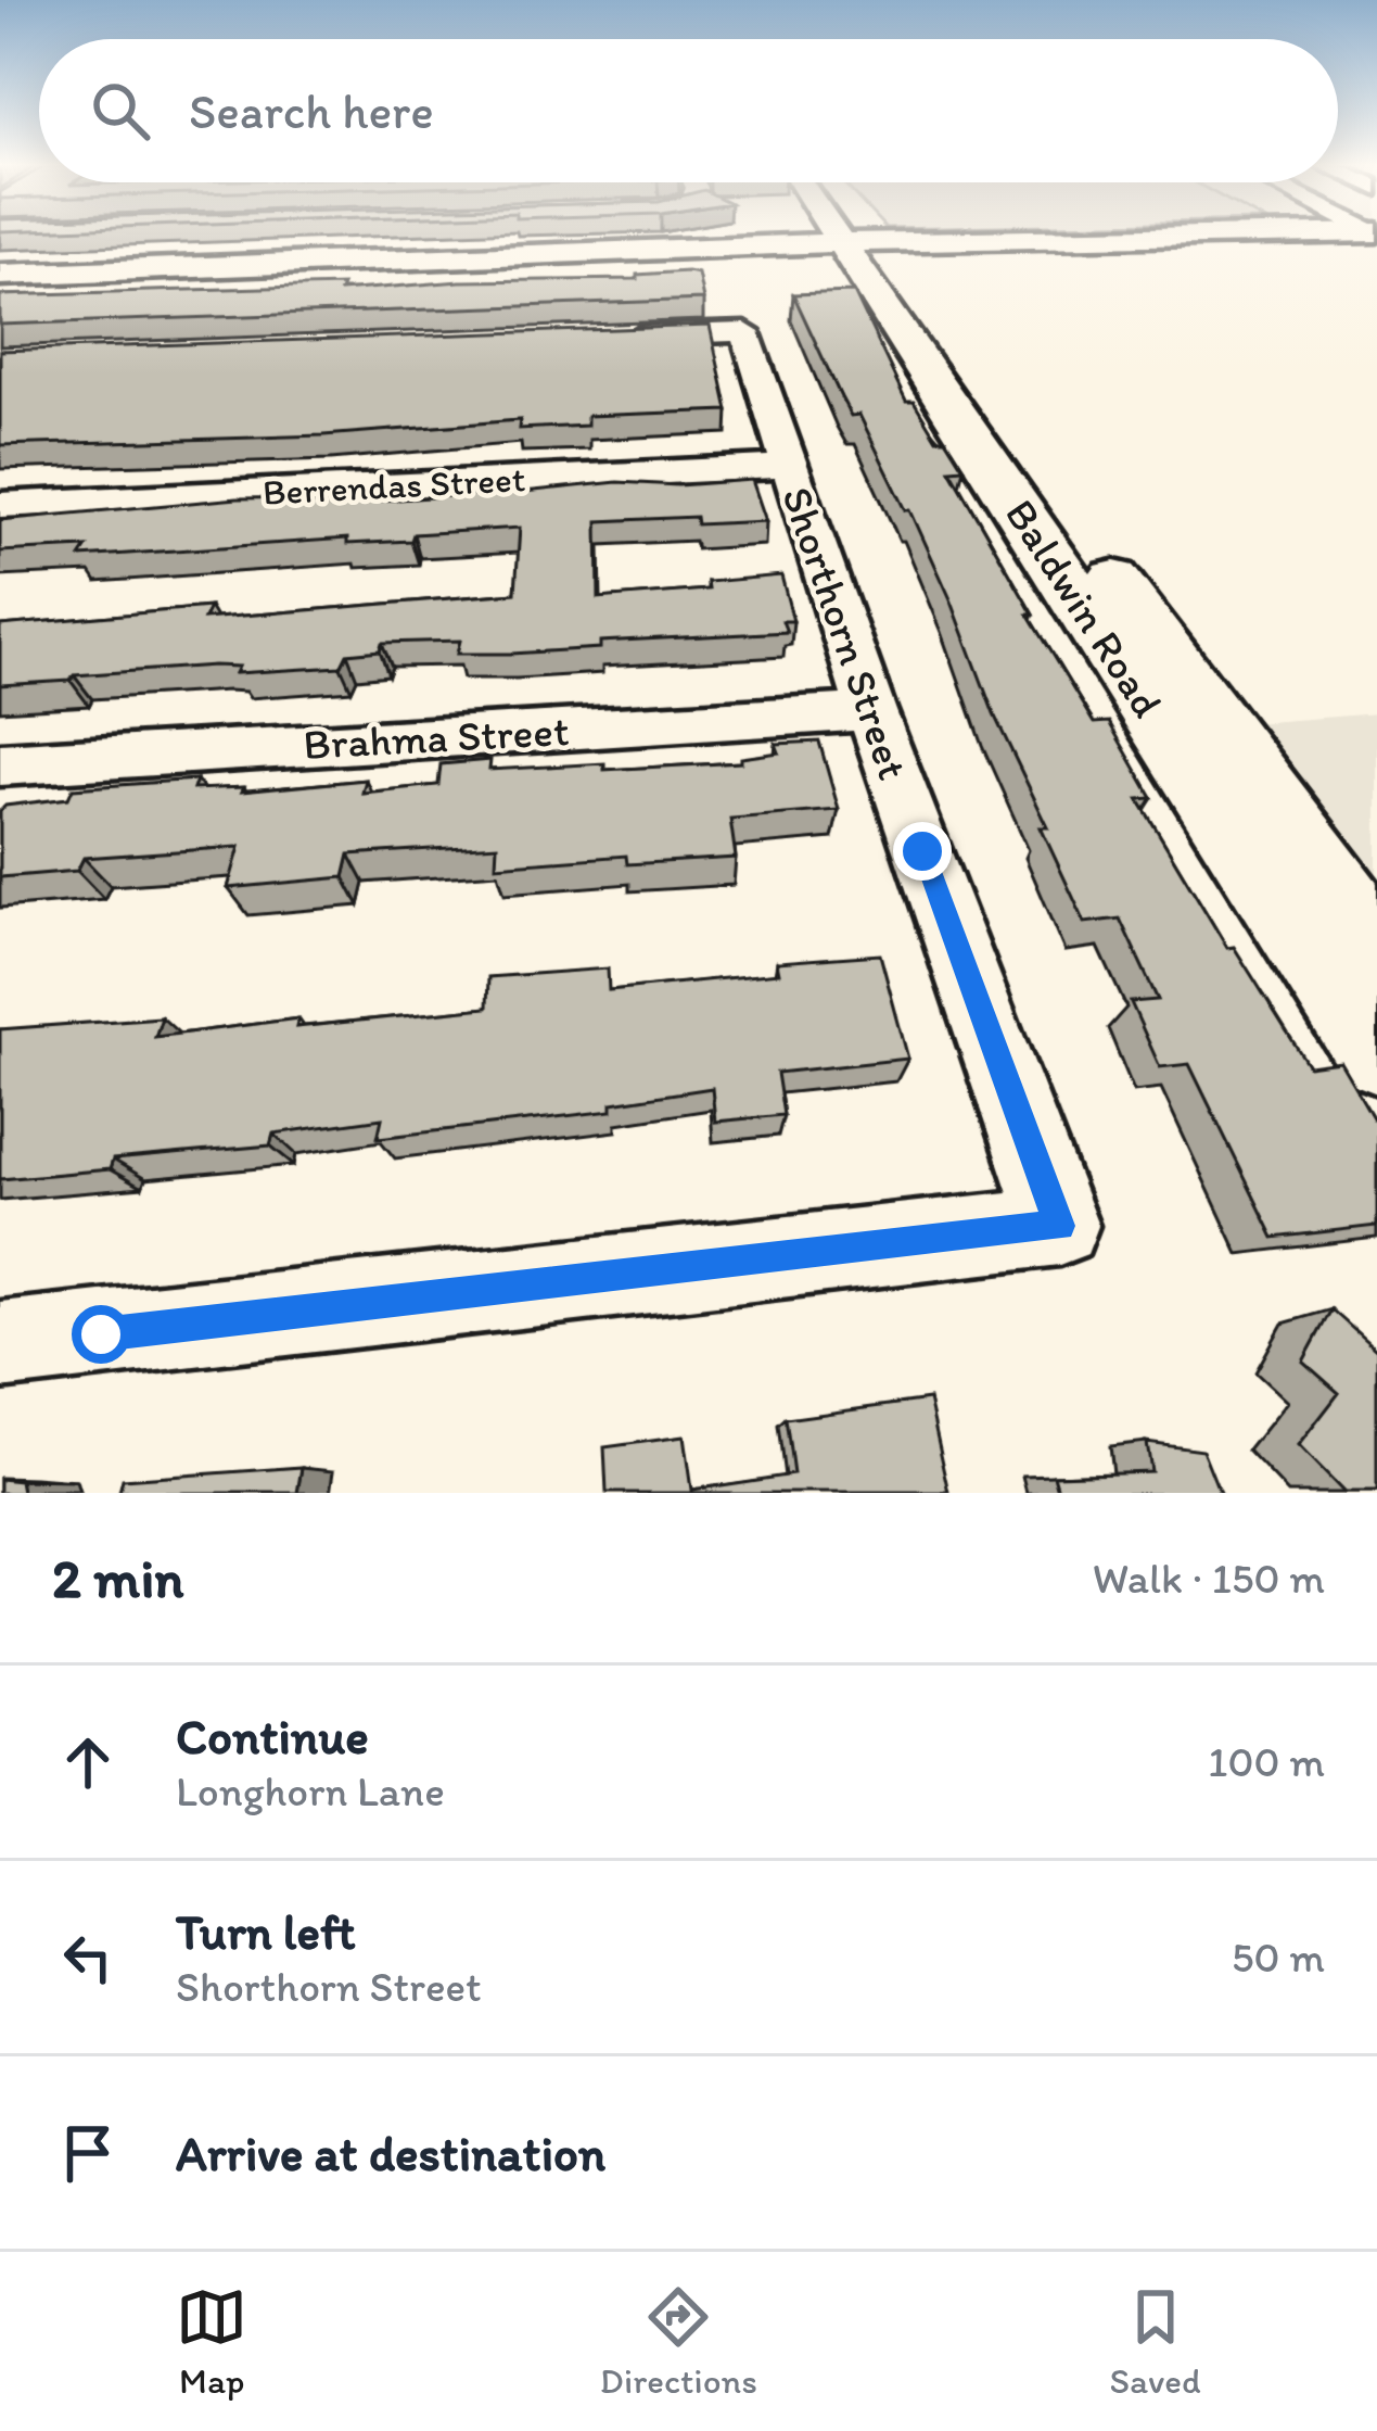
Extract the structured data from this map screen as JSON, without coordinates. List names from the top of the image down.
{
  "streets": {
    "main road": ["Baldwin Road"],
    "street": ["Berrendas Street", "Shorthorn Street", "Brahma Street"]
  },
  "crossings": [
    ["Berrendas Street", "Shorthorn Street"],
    ["Shorthorn Street", "Brahma Street"]
  ],
  "page": {
    "search": "Search here",
    "heading": ["2 min", "Walk · 150 m"],
    "list": [
      ["Continue", "Longhorn Lane", "100 m"],
      ["Turn left", "Shorthorn Street", "50 m"],
      "Arrive at destination"
    ],
    "nav": ["Map", "Directions", "Saved"]
  }
}
